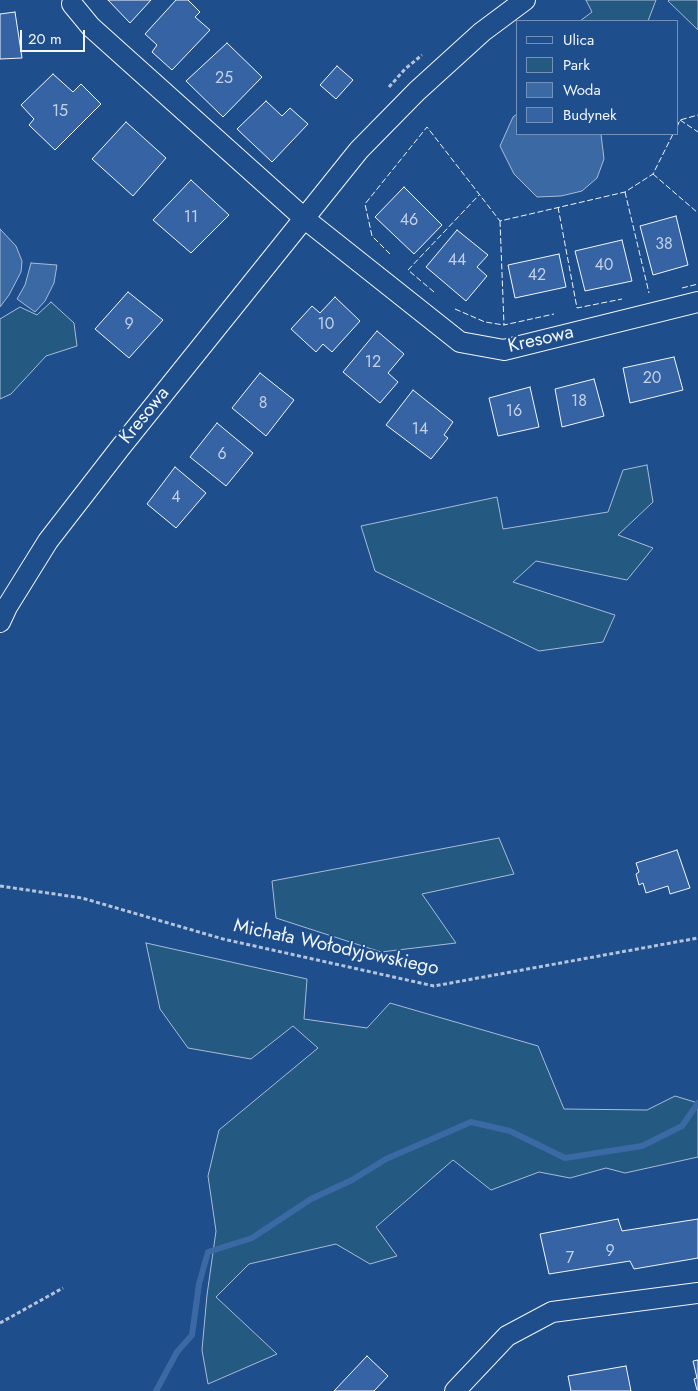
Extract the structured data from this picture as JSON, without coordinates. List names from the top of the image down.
{
  "streets": {
    "street": ["Kresowa"],
    "path": ["Michała Wołodyjowskiego"]
  },
  "house_numbers": [
    "25",
    "15",
    "11",
    "46",
    "38",
    "44",
    "40",
    "42",
    "9",
    "10",
    "12",
    "20",
    "18",
    "8",
    "16",
    "14",
    "6",
    "4",
    "9",
    "7"
  ],
  "legend": [
    "Ulica",
    "Park",
    "Woda",
    "Budynek"
  ],
  "scale_bar": "20 m"
}
